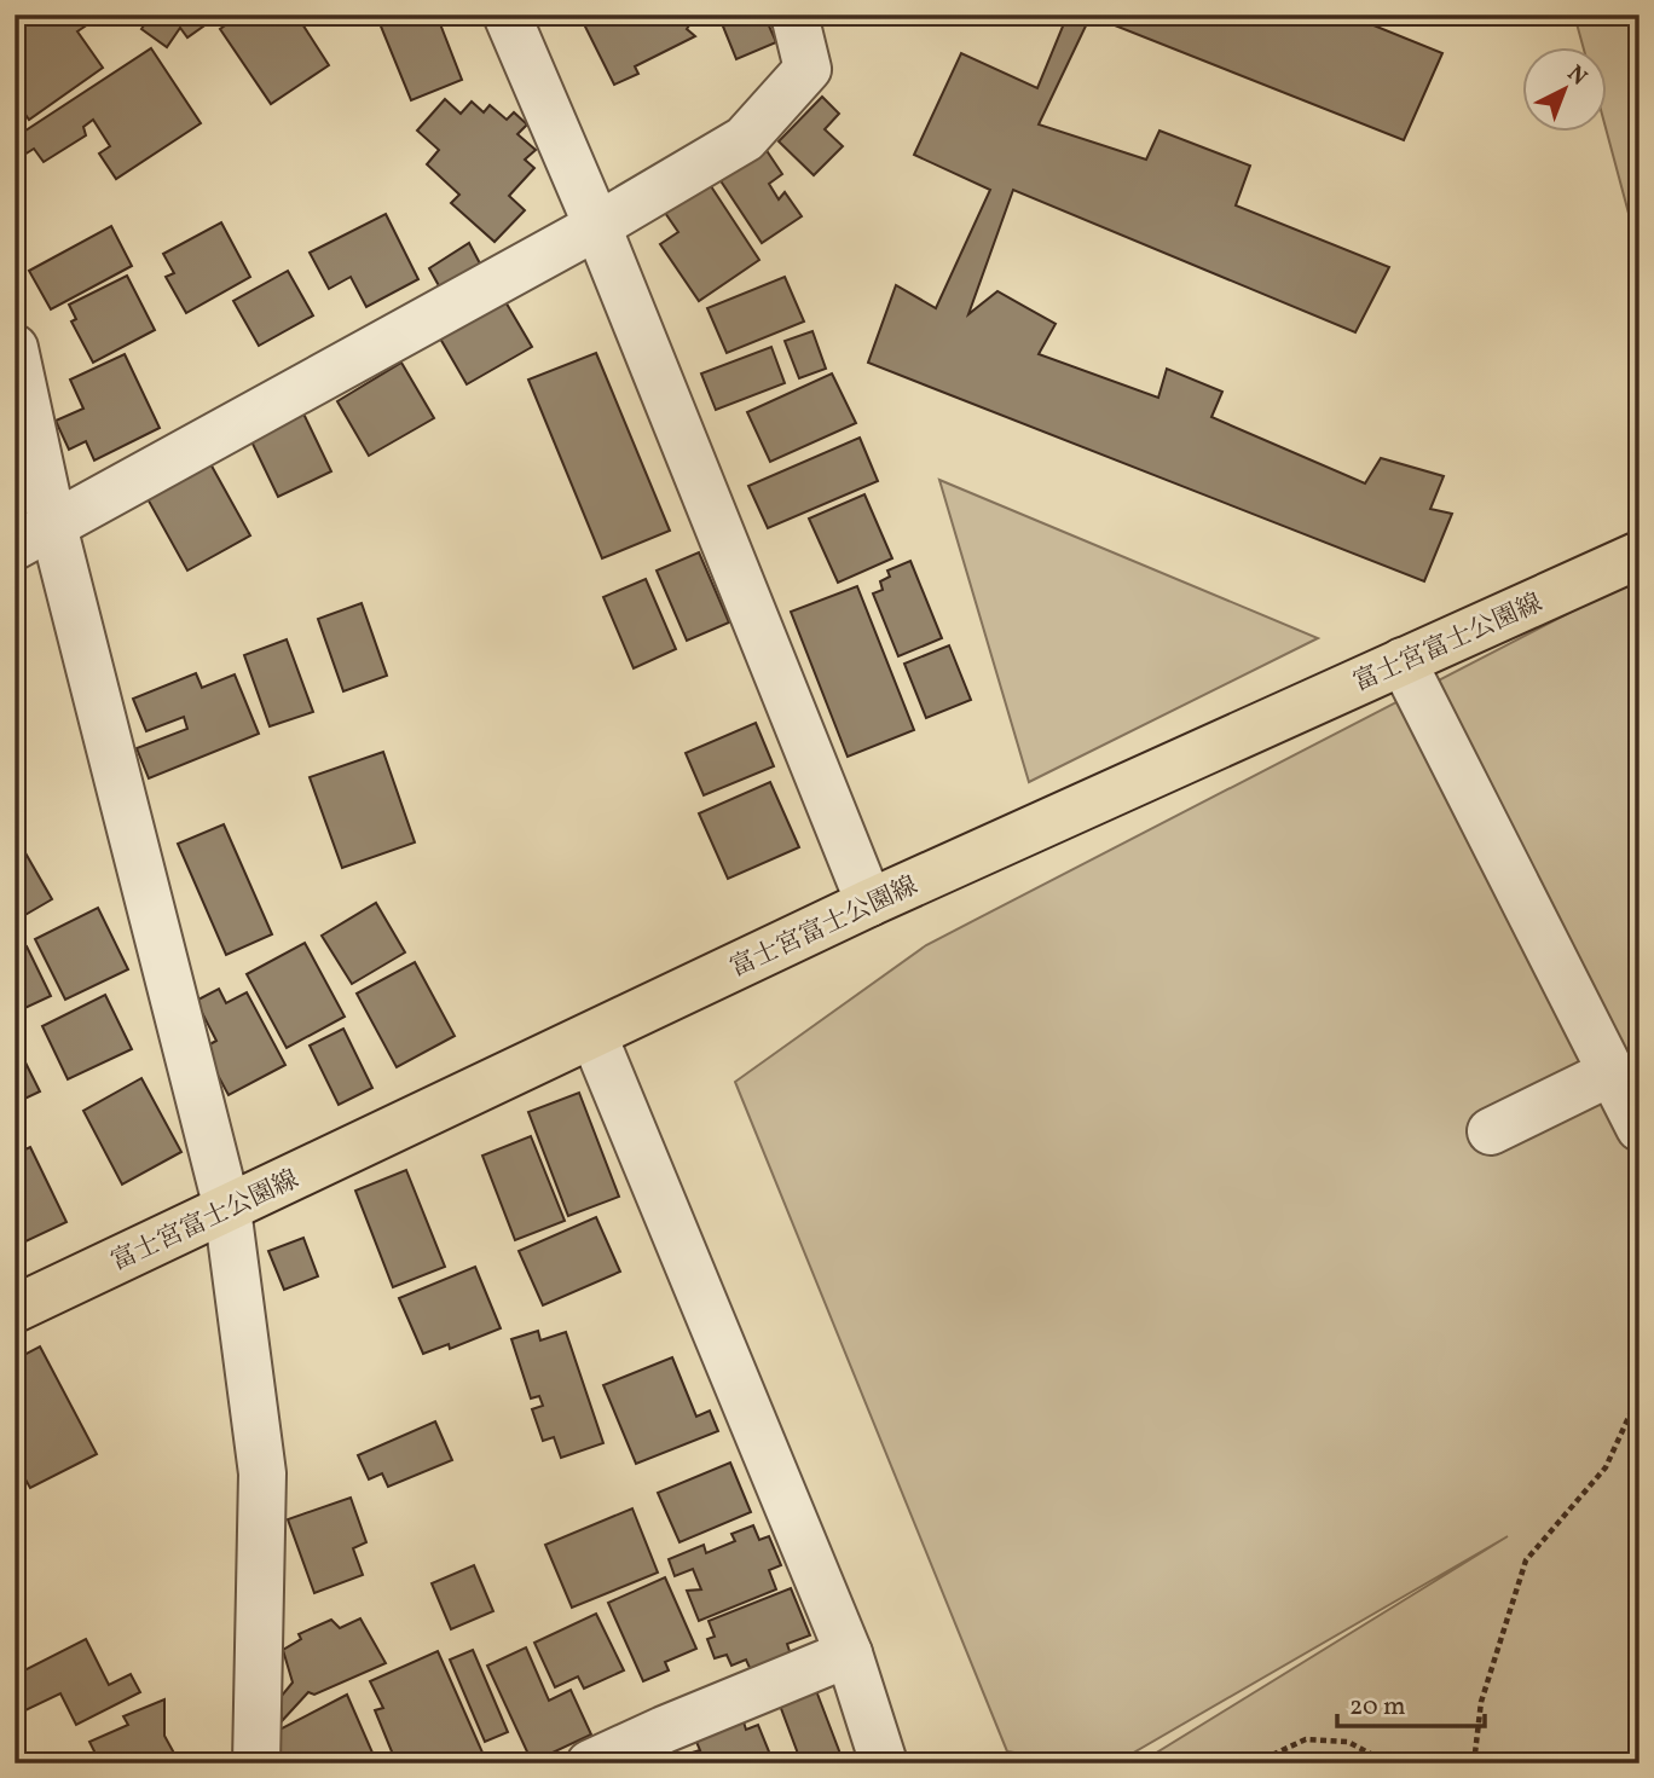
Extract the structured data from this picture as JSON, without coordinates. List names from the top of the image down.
{
  "streets": {
    "main road": ["富士宮富士公園線"]
  },
  "scale_bar": "20 m",
  "north": "top right"
}
